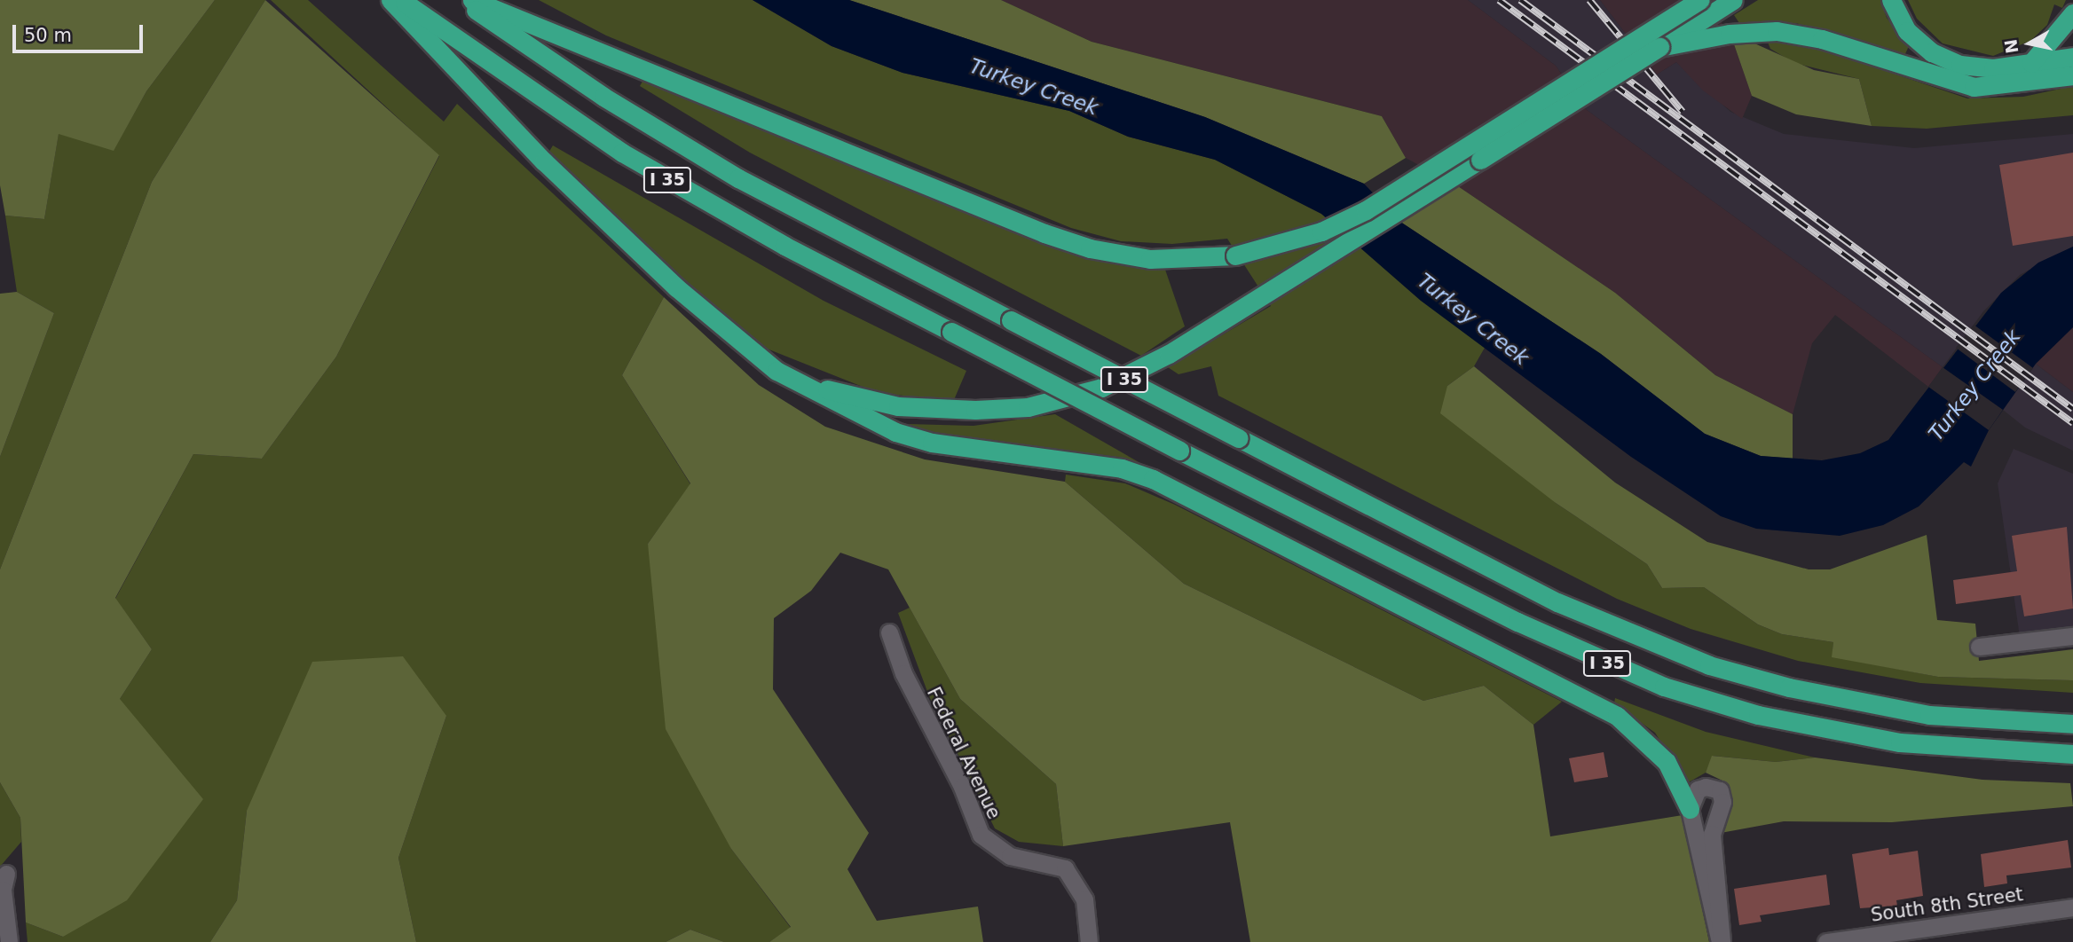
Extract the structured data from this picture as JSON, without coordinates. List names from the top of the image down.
{
  "streets": {
    "highway": ["I 35"],
    "street": ["Federal Avenue", "South 8th Street"]
  },
  "water": ["Turkey Creek"],
  "scale_bar": "50 m",
  "north": "left"
}
